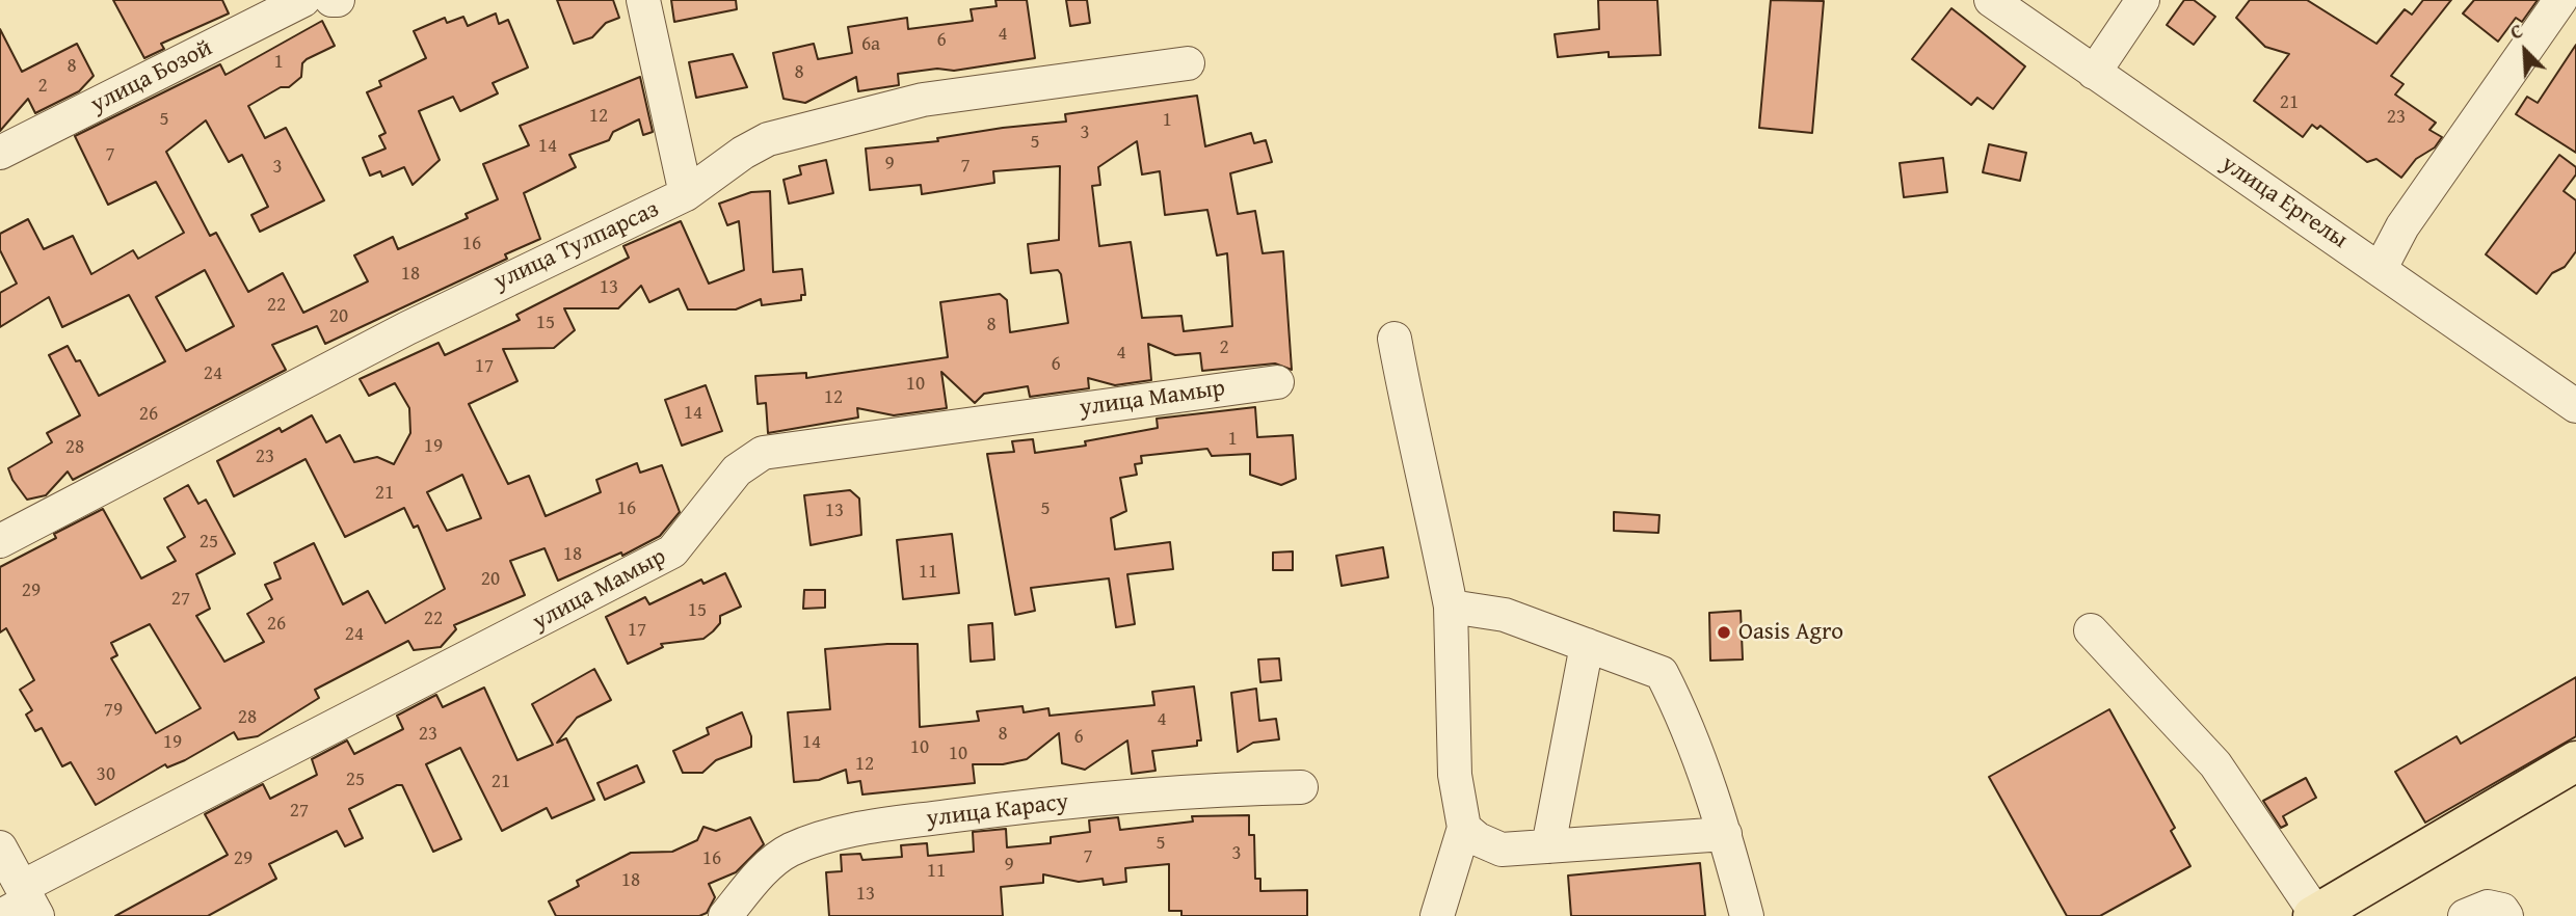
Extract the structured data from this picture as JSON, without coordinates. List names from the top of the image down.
{
  "streets": {
    "street": [
      "улица Бозой",
      "улица Ергелы",
      "улица Тулпарсаз",
      "улица Мамыр",
      "улица Карасу"
    ]
  },
  "places": ["Oasis Agro"],
  "house_numbers": [
    "4",
    "6",
    "6а",
    "1",
    "8",
    "8",
    "2",
    "21",
    "12",
    "23",
    "5",
    "1",
    "3",
    "5",
    "14",
    "7",
    "9",
    "7",
    "3",
    "16",
    "18",
    "13",
    "22",
    "20",
    "15",
    "8",
    "2",
    "4",
    "6",
    "17",
    "24",
    "10",
    "12",
    "14",
    "26",
    "1",
    "19",
    "28",
    "23",
    "21",
    "16",
    "5",
    "13",
    "25",
    "18",
    "11",
    "20",
    "29",
    "27",
    "15",
    "22",
    "26",
    "17",
    "24",
    "79",
    "28",
    "4",
    "23",
    "8",
    "6",
    "19",
    "14",
    "10",
    "10",
    "12",
    "30",
    "25",
    "21",
    "27",
    "5",
    "3",
    "7",
    "29",
    "16",
    "9",
    "11",
    "18",
    "13"
  ],
  "north": "top left"
}
